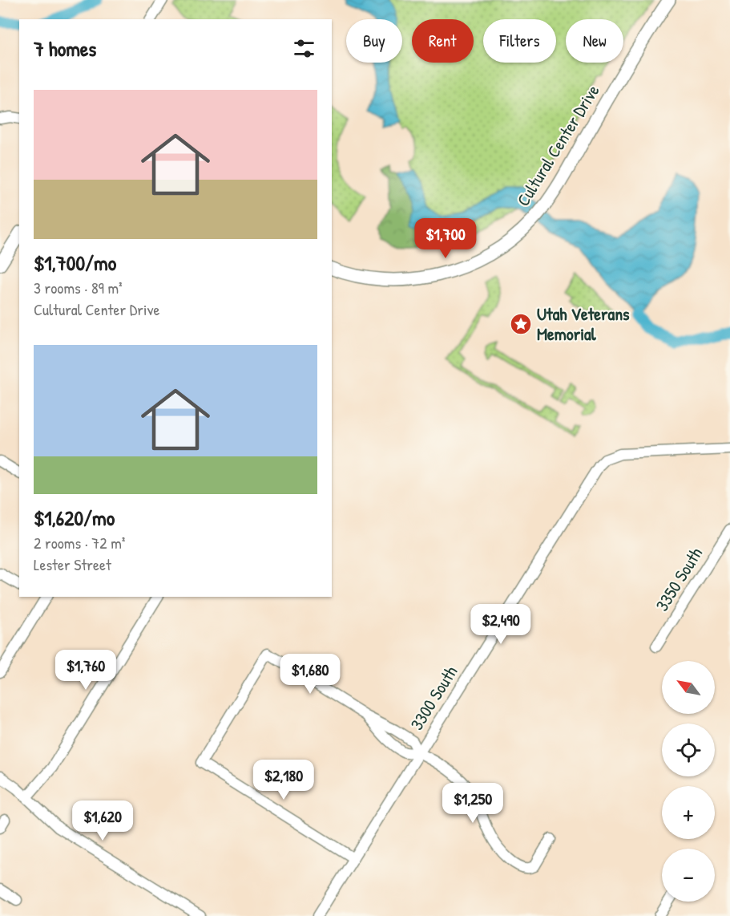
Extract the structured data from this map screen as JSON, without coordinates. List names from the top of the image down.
{
  "streets": {
    "street": ["Cultural Center Drive", "3350 South", "3300 South"]
  },
  "places": {
    "place": ["Utah Veterans Memorial"]
  },
  "north": "top left",
  "page": {
    "chip": [
      "Buy",
      "Rent",
      "Filters",
      "New"
    ],
    "heading": "7 homes",
    "list": [
      {
        "name": "$1,700/mo",
        "note": "3 rooms · 89 m² · Cultural Center Drive"
      },
      {
        "name": "$1,620/mo",
        "note": "2 rooms · 72 m² · Lester Street"
      }
    ],
    "price": [
      "$1,700",
      "$2,490",
      "$1,760",
      "$1,680",
      "$2,180",
      "$1,250",
      "$1,620"
    ],
    "map_buttons": ["+", "−"]
  }
}
